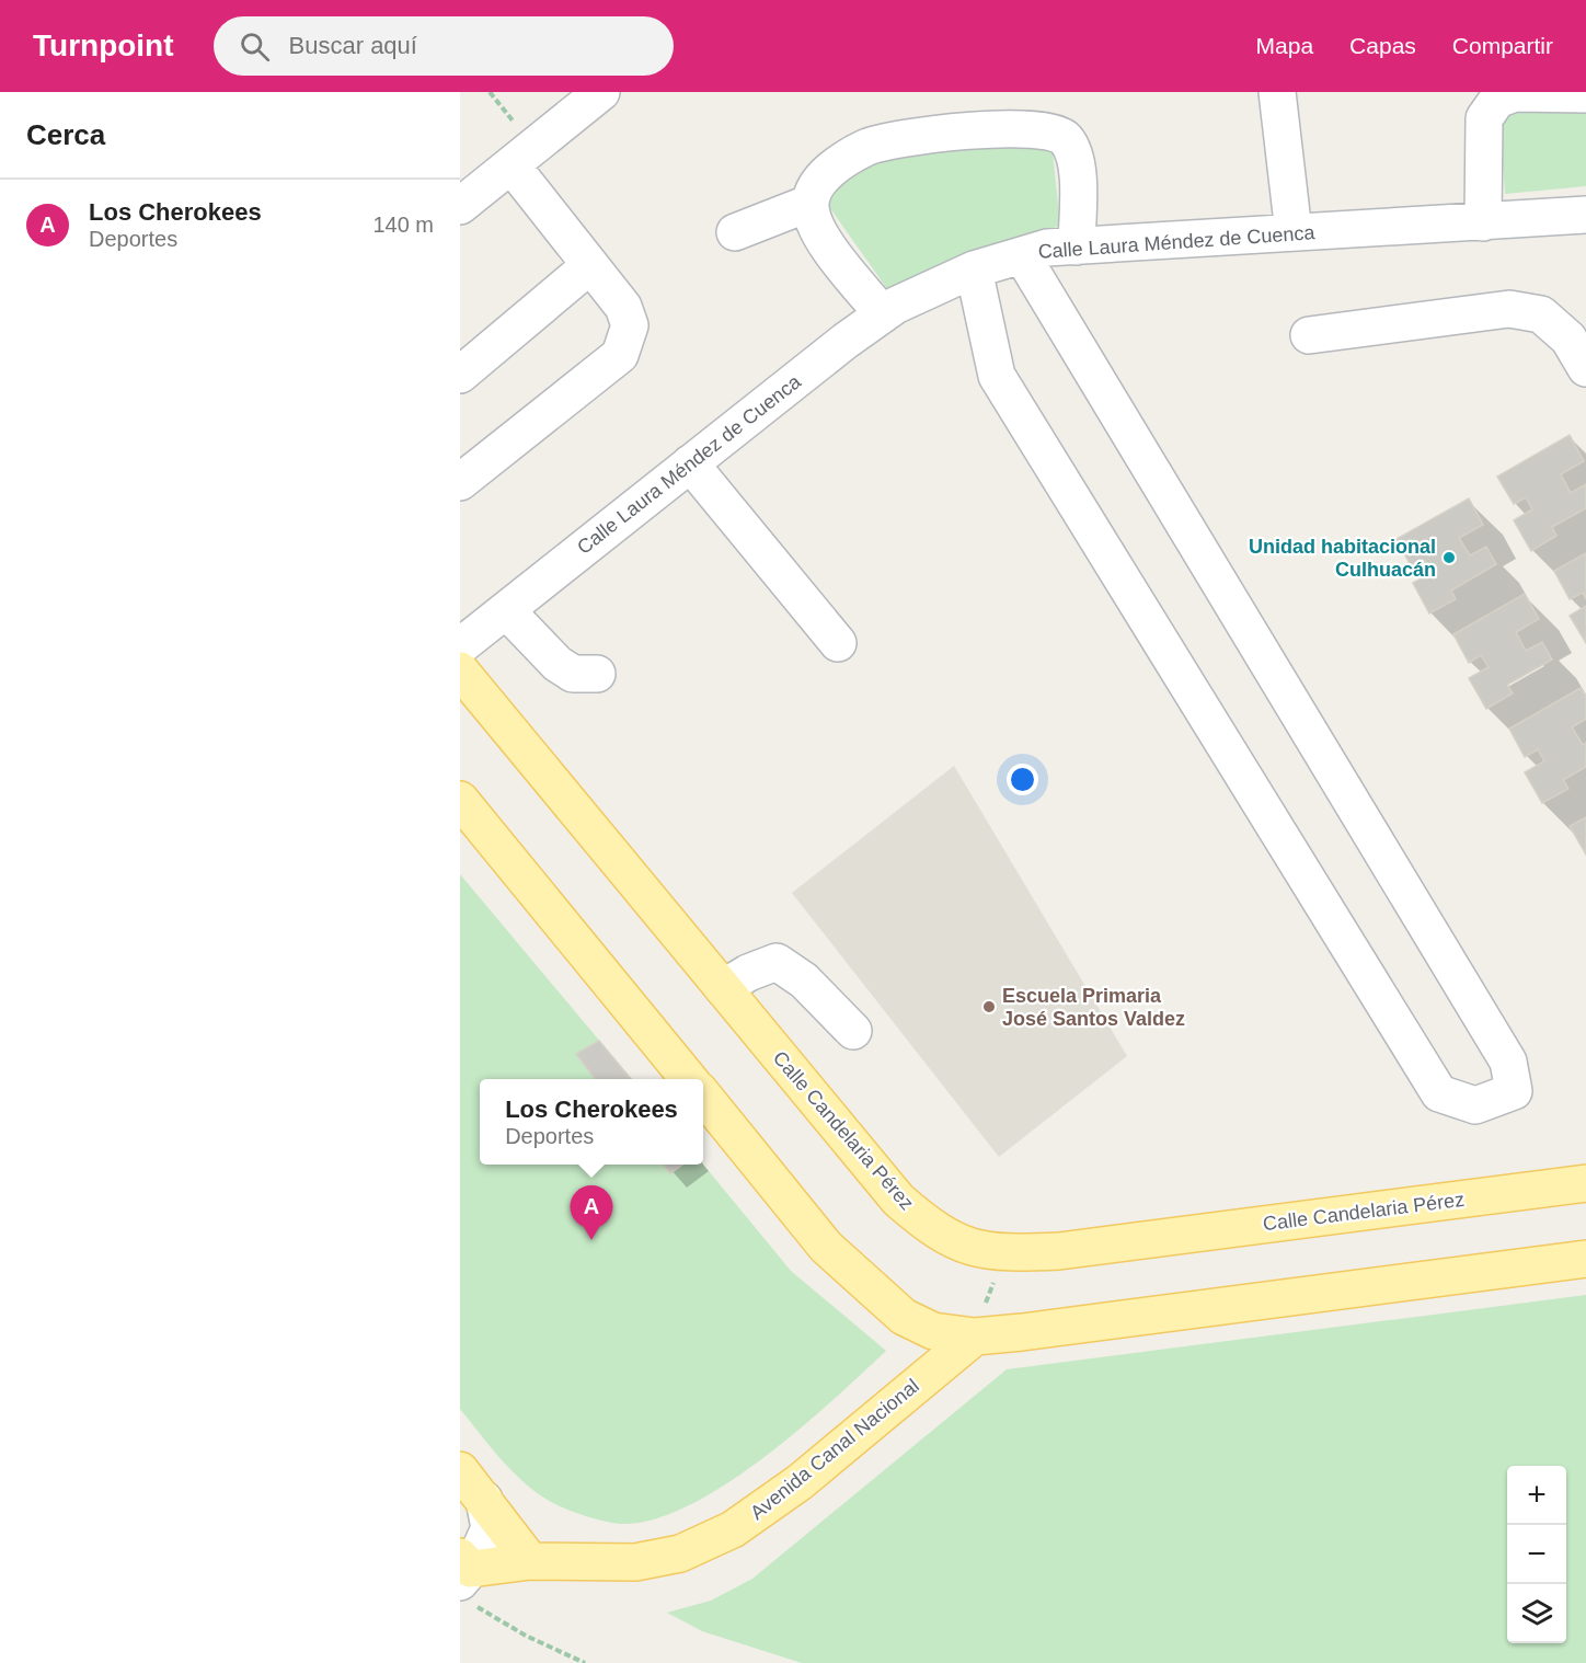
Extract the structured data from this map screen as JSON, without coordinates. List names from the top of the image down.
{
  "streets": {
    "main road": ["Calle Candelaria Pérez", "Avenida Canal Nacional"],
    "street": ["Calle Laura Méndez de Cuenca"]
  },
  "places": ["Unidad habitacional Culhuacán", "Escuela Primaria José Santos Valdez"],
  "page": {
    "header": "Turnpoint",
    "search": "Buscar aquí",
    "nav": ["Mapa", "Capas", "Compartir"],
    "heading": "Cerca",
    "list": [
      {
        "mark": "A",
        "name": "Los Cherokees",
        "note": "Deportes",
        "value": "140 m"
      }
    ],
    "popup": ["Los Cherokees", "Deportes"],
    "pins": "A",
    "map_buttons": ["+", "−"]
  }
}
